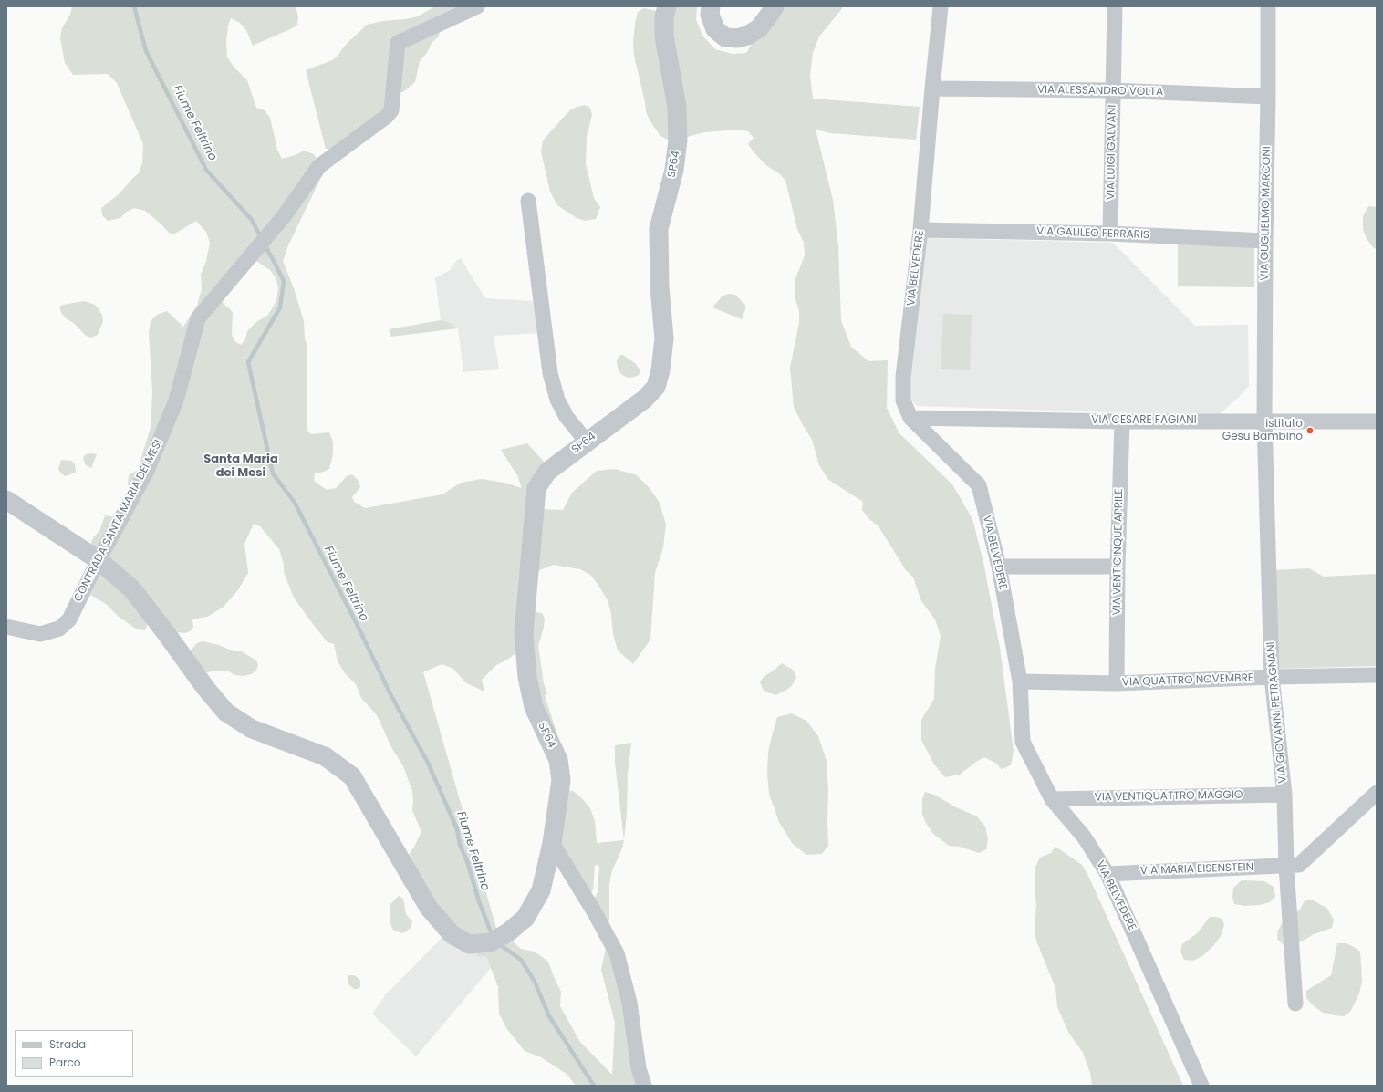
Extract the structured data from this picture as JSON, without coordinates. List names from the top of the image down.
{
  "streets": {
    "street": [
      "VIA ALESSANDRO VOLTA",
      "VIA LUIGI GALVANI",
      "SP64",
      "VIA GUGLIELMO MARCONI",
      "VIA GALILEO FERRARIS",
      "VIA BELVEDERE",
      "VIA CESARE FAGIANI",
      "CONTRADA SANTA MARIA DEI MESI",
      "VIA VENTICINQUE APRILE",
      "VIA QUATTRO NOVEMBRE",
      "VIA GIOVANNI PETRAGNANI",
      "VIA VENTIQUATTRO MAGGIO",
      "VIA MARIA EISENSTEIN"
    ]
  },
  "crossings": [
    ["VIA ALESSANDRO VOLTA", "VIA LUIGI GALVANI"],
    ["VIA ALESSANDRO VOLTA", "VIA GUGLIELMO MARCONI"],
    ["VIA ALESSANDRO VOLTA", "VIA BELVEDERE"],
    ["VIA LUIGI GALVANI", "VIA GALILEO FERRARIS"],
    ["SP64", "CONTRADA SANTA MARIA DEI MESI"],
    ["VIA GUGLIELMO MARCONI", "VIA GALILEO FERRARIS"],
    ["VIA GUGLIELMO MARCONI", "VIA CESARE FAGIANI"],
    ["VIA GUGLIELMO MARCONI", "VIA GIOVANNI PETRAGNANI"],
    ["VIA GALILEO FERRARIS", "VIA BELVEDERE"],
    ["VIA BELVEDERE", "VIA CESARE FAGIANI"],
    ["VIA BELVEDERE", "VIA QUATTRO NOVEMBRE"],
    ["VIA BELVEDERE", "VIA VENTIQUATTRO MAGGIO"],
    ["VIA BELVEDERE", "VIA MARIA EISENSTEIN"],
    ["VIA CESARE FAGIANI", "VIA VENTICINQUE APRILE"],
    ["VIA CESARE FAGIANI", "VIA GIOVANNI PETRAGNANI"],
    ["VIA VENTICINQUE APRILE", "VIA QUATTRO NOVEMBRE"],
    ["VIA QUATTRO NOVEMBRE", "VIA GIOVANNI PETRAGNANI"],
    ["VIA GIOVANNI PETRAGNANI", "VIA VENTIQUATTRO MAGGIO"],
    ["VIA GIOVANNI PETRAGNANI", "VIA MARIA EISENSTEIN"]
  ],
  "districts": ["Santa Maria dei Mesi"],
  "water": ["Fiume Feltrino"],
  "places": ["istituto Gesu Bambino"],
  "legend": ["Strada", "Parco"]
}
